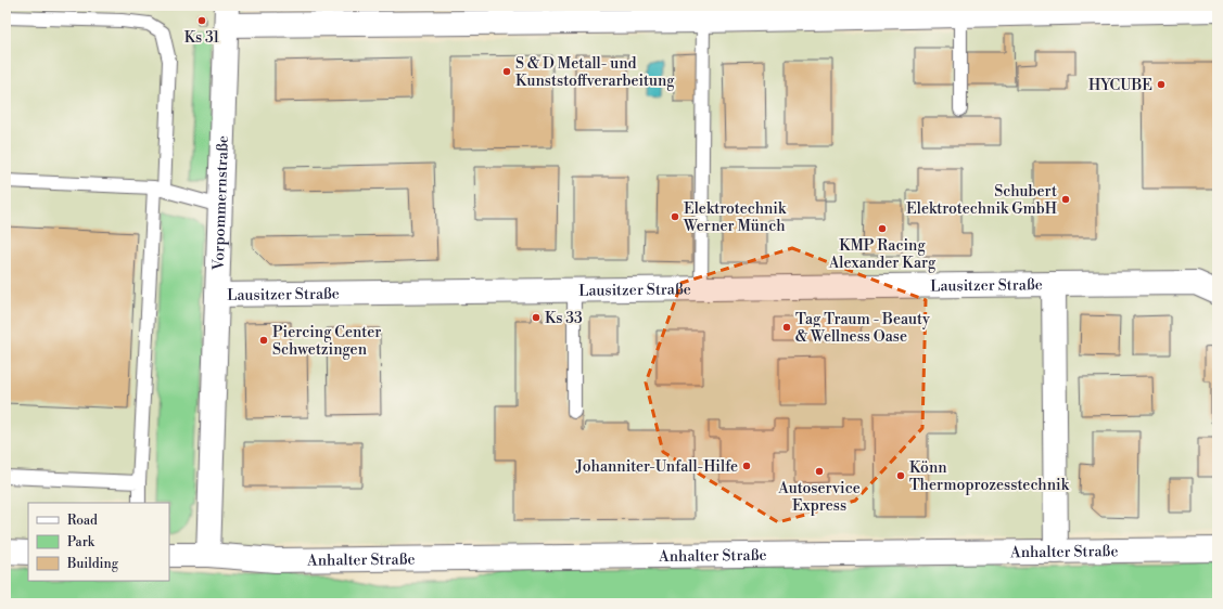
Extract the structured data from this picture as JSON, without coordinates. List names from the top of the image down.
{
  "streets": {
    "street": ["Vorpommernstraße", "Lausitzer Straße", "Anhalter Straße"]
  },
  "crossings": [
    ["Vorpommernstraße", "Lausitzer Straße"],
    ["Vorpommernstraße", "Anhalter Straße"],
    ["Lausitzer Straße", "Anhalter Straße"]
  ],
  "places": [
    "Ks 31",
    "S & D Metall- und Kunststoffverarbeitung",
    "HYCUBE",
    "Schubert Elektrotechnik GmbH",
    "Elektrotechnik Werner Münch",
    "KMP Racing Alexander Karg",
    "Ks 33",
    "Tag Traum - Beauty & Wellness Oase",
    "Piercing Center Schwetzingen",
    "Johanniter-Unfall-Hilfe",
    "Autoservice Express",
    "Könn Thermoprozesstechnik"
  ],
  "legend": ["Road", "Park", "Building"]
}
